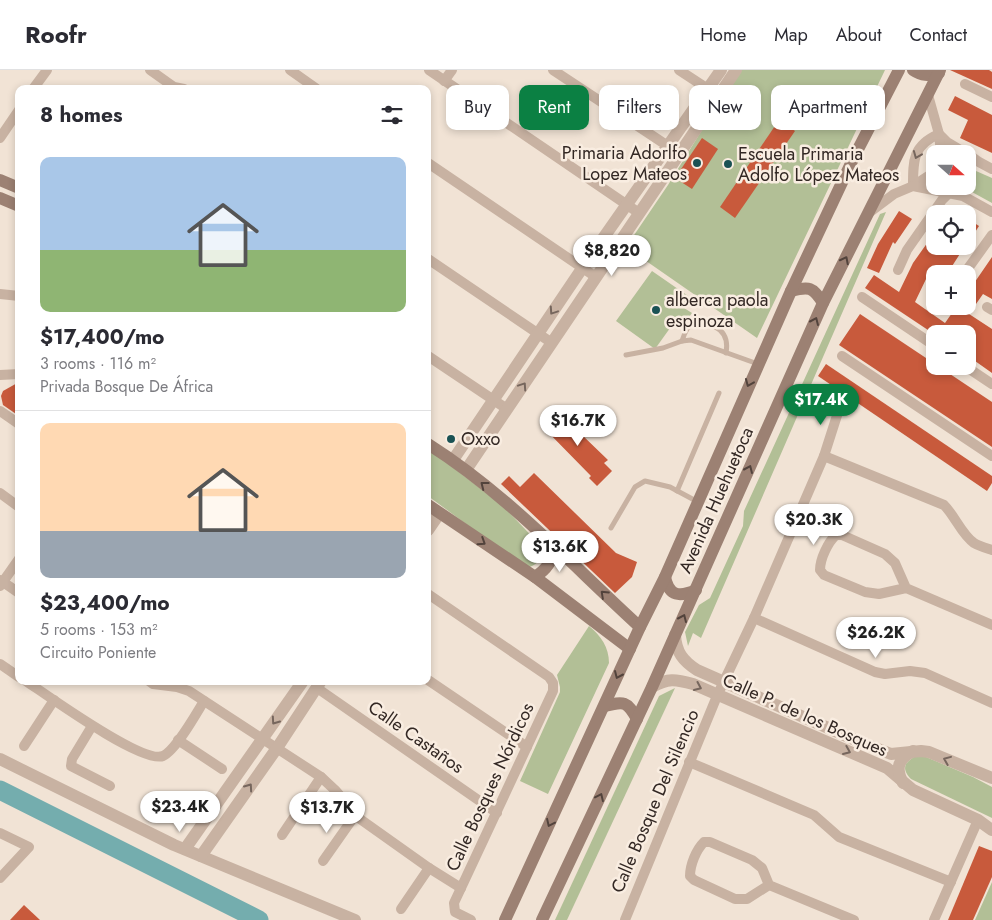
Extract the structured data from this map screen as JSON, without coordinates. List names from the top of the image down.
{
  "streets": {
    "main road": ["Avenida Huehuetoca"],
    "street": [
      "Calle P. de los Bosques",
      "Calle Castaños",
      "Calle Bosques Nórdicos",
      "Calle Bosque Del Silencio"
    ]
  },
  "crossings": [
    ["Avenida Huehuetoca", "Calle P. de los Bosques"],
    ["Calle P. de los Bosques", "Calle Bosque Del Silencio"],
    ["Calle Castaños", "Calle Bosques Nórdicos"]
  ],
  "places": [
    "Primaria Adorlfo Lopez Mateos",
    "Escuela Primaria Adolfo López Mateos",
    "alberca paola espinoza",
    "Oxxo"
  ],
  "north": "right",
  "page": {
    "header": "Roofr",
    "nav": [
      "Home",
      "Map",
      "About",
      "Contact"
    ],
    "chip": [
      "Buy",
      "Rent",
      "Filters",
      "New",
      "Apartment"
    ],
    "heading": "8 homes",
    "map_buttons": ["+", "−"],
    "list": [
      {
        "name": "$17,400/mo",
        "note": "3 rooms · 116 m² · Privada Bosque De África"
      },
      {
        "name": "$23,400/mo",
        "note": "5 rooms · 153 m² · Circuito Poniente"
      }
    ],
    "price": [
      "$8,820",
      "$17.4K",
      "$16.7K",
      "$20.3K",
      "$13.6K",
      "$26.2K",
      "$23.4K",
      "$13.7K"
    ]
  }
}
